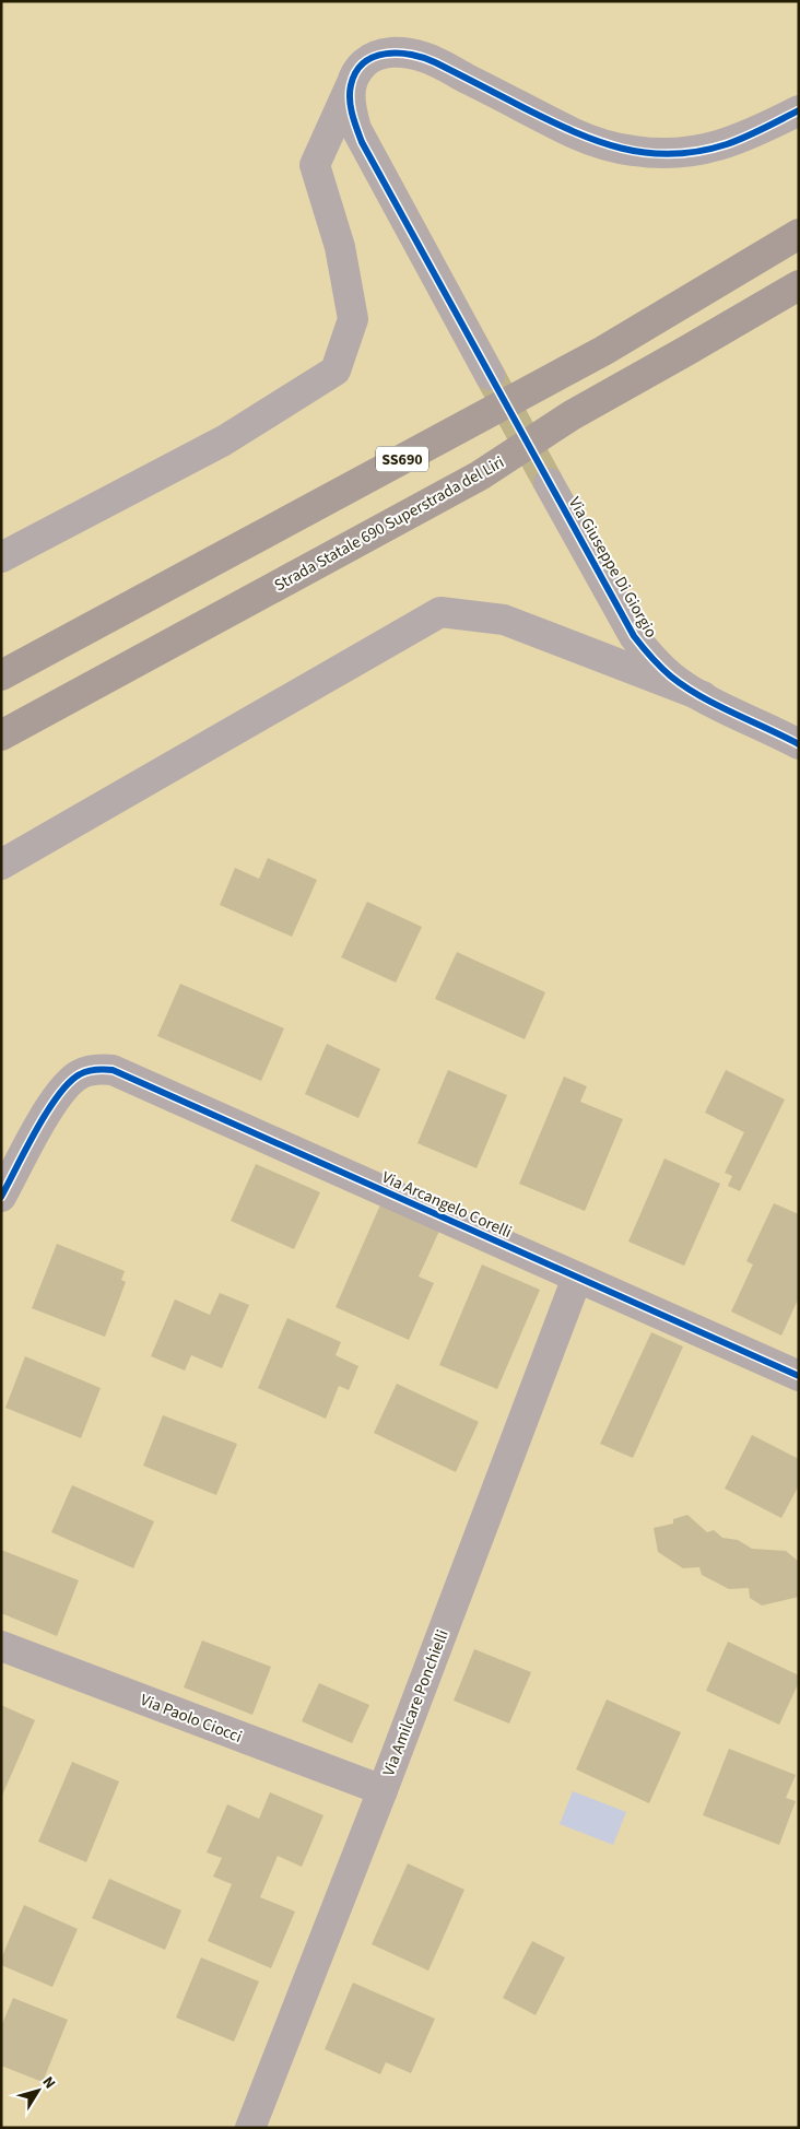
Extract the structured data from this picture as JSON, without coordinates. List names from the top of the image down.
{
  "streets": {
    "highway": ["SS690", "Strada Statale 690 Superstrada del Liri"],
    "street": [
      "Via Giuseppe Di Giorgio",
      "Via Arcangelo Corelli",
      "Via Amilcare Ponchielli",
      "Via Paolo Ciocci"
    ]
  },
  "crossings": [
    ["Via Arcangelo Corelli", "Via Amilcare Ponchielli"],
    ["Via Amilcare Ponchielli", "Via Paolo Ciocci"]
  ],
  "north": "top right"
}
